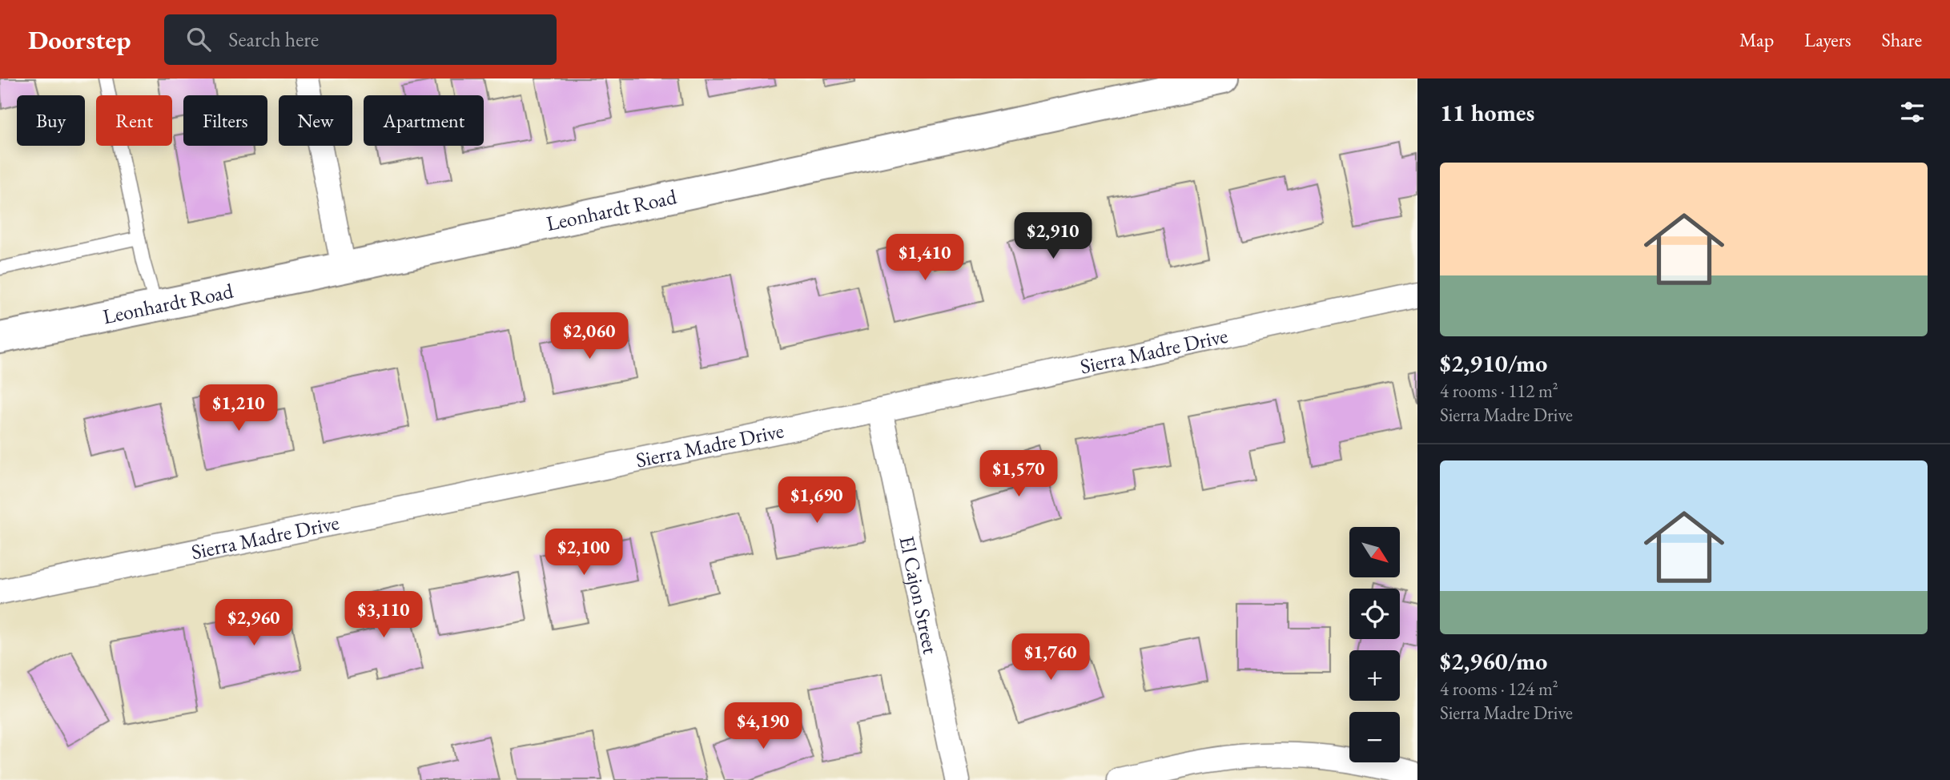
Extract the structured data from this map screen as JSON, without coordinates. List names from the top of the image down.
{
  "streets": {
    "street": ["Leonhardt Road", "Sierra Madre Drive", "El Cajon Street"]
  },
  "crossings": [
    ["Sierra Madre Drive", "El Cajon Street"]
  ],
  "north": "bottom right",
  "page": {
    "header": "Doorstep",
    "search": "Search here",
    "nav": ["Map", "Layers", "Share"],
    "heading": "11 homes",
    "chip": [
      "Buy",
      "Rent",
      "Filters",
      "New",
      "Apartment"
    ],
    "list": [
      {
        "name": "$2,910/mo",
        "note": "4 rooms · 112 m² · Sierra Madre Drive"
      },
      {
        "name": "$2,960/mo",
        "note": "4 rooms · 124 m² · Sierra Madre Drive"
      }
    ],
    "price": [
      "$2,910",
      "$1,410",
      "$2,060",
      "$1,210",
      "$1,570",
      "$1,690",
      "$2,100",
      "$3,110",
      "$2,960",
      "$1,760",
      "$4,190"
    ],
    "map_buttons": ["+", "−"]
  }
}
